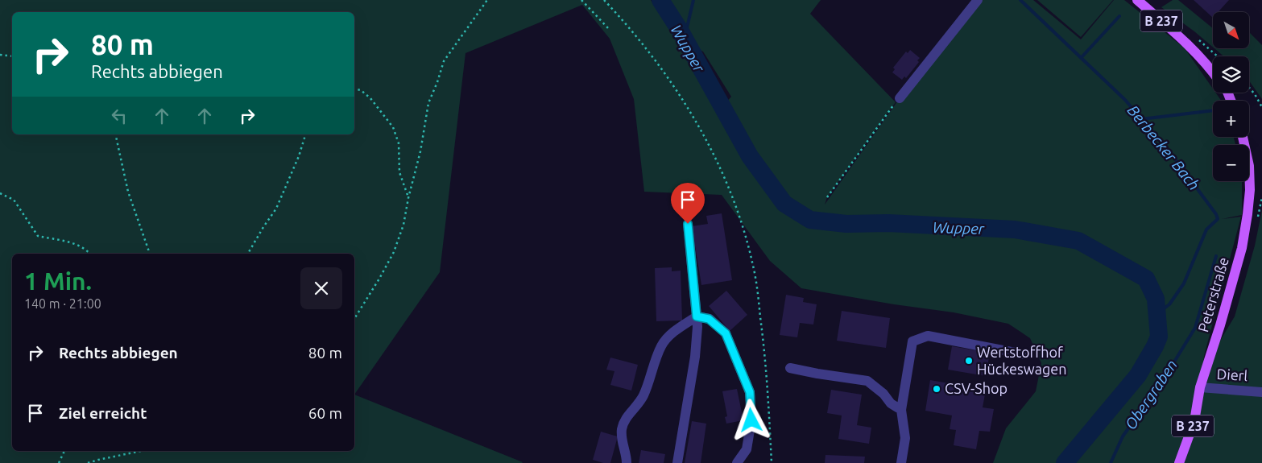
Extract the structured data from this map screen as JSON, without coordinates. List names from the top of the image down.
{
  "streets": {
    "main road": ["B 237", "Peterstraße"],
    "street": ["Dierl"]
  },
  "crossings": [
    ["Peterstraße", "Dierl"]
  ],
  "water": ["Wupper", "Berbecker Bach", "Obergraben"],
  "places": ["Wertstoffhof Hückeswagen", "CSV-Shop"],
  "north": "bottom right",
  "page": {
    "map_buttons": ["+", "−"],
    "turn": ["80 m", "Rechts abbiegen"],
    "heading": ["1 Min.", "140 m · 21:00"],
    "list": [
      {
        "name": "Rechts abbiegen",
        "value": "80 m"
      },
      {
        "name": "Ziel erreicht",
        "value": "60 m"
      }
    ]
  }
}
